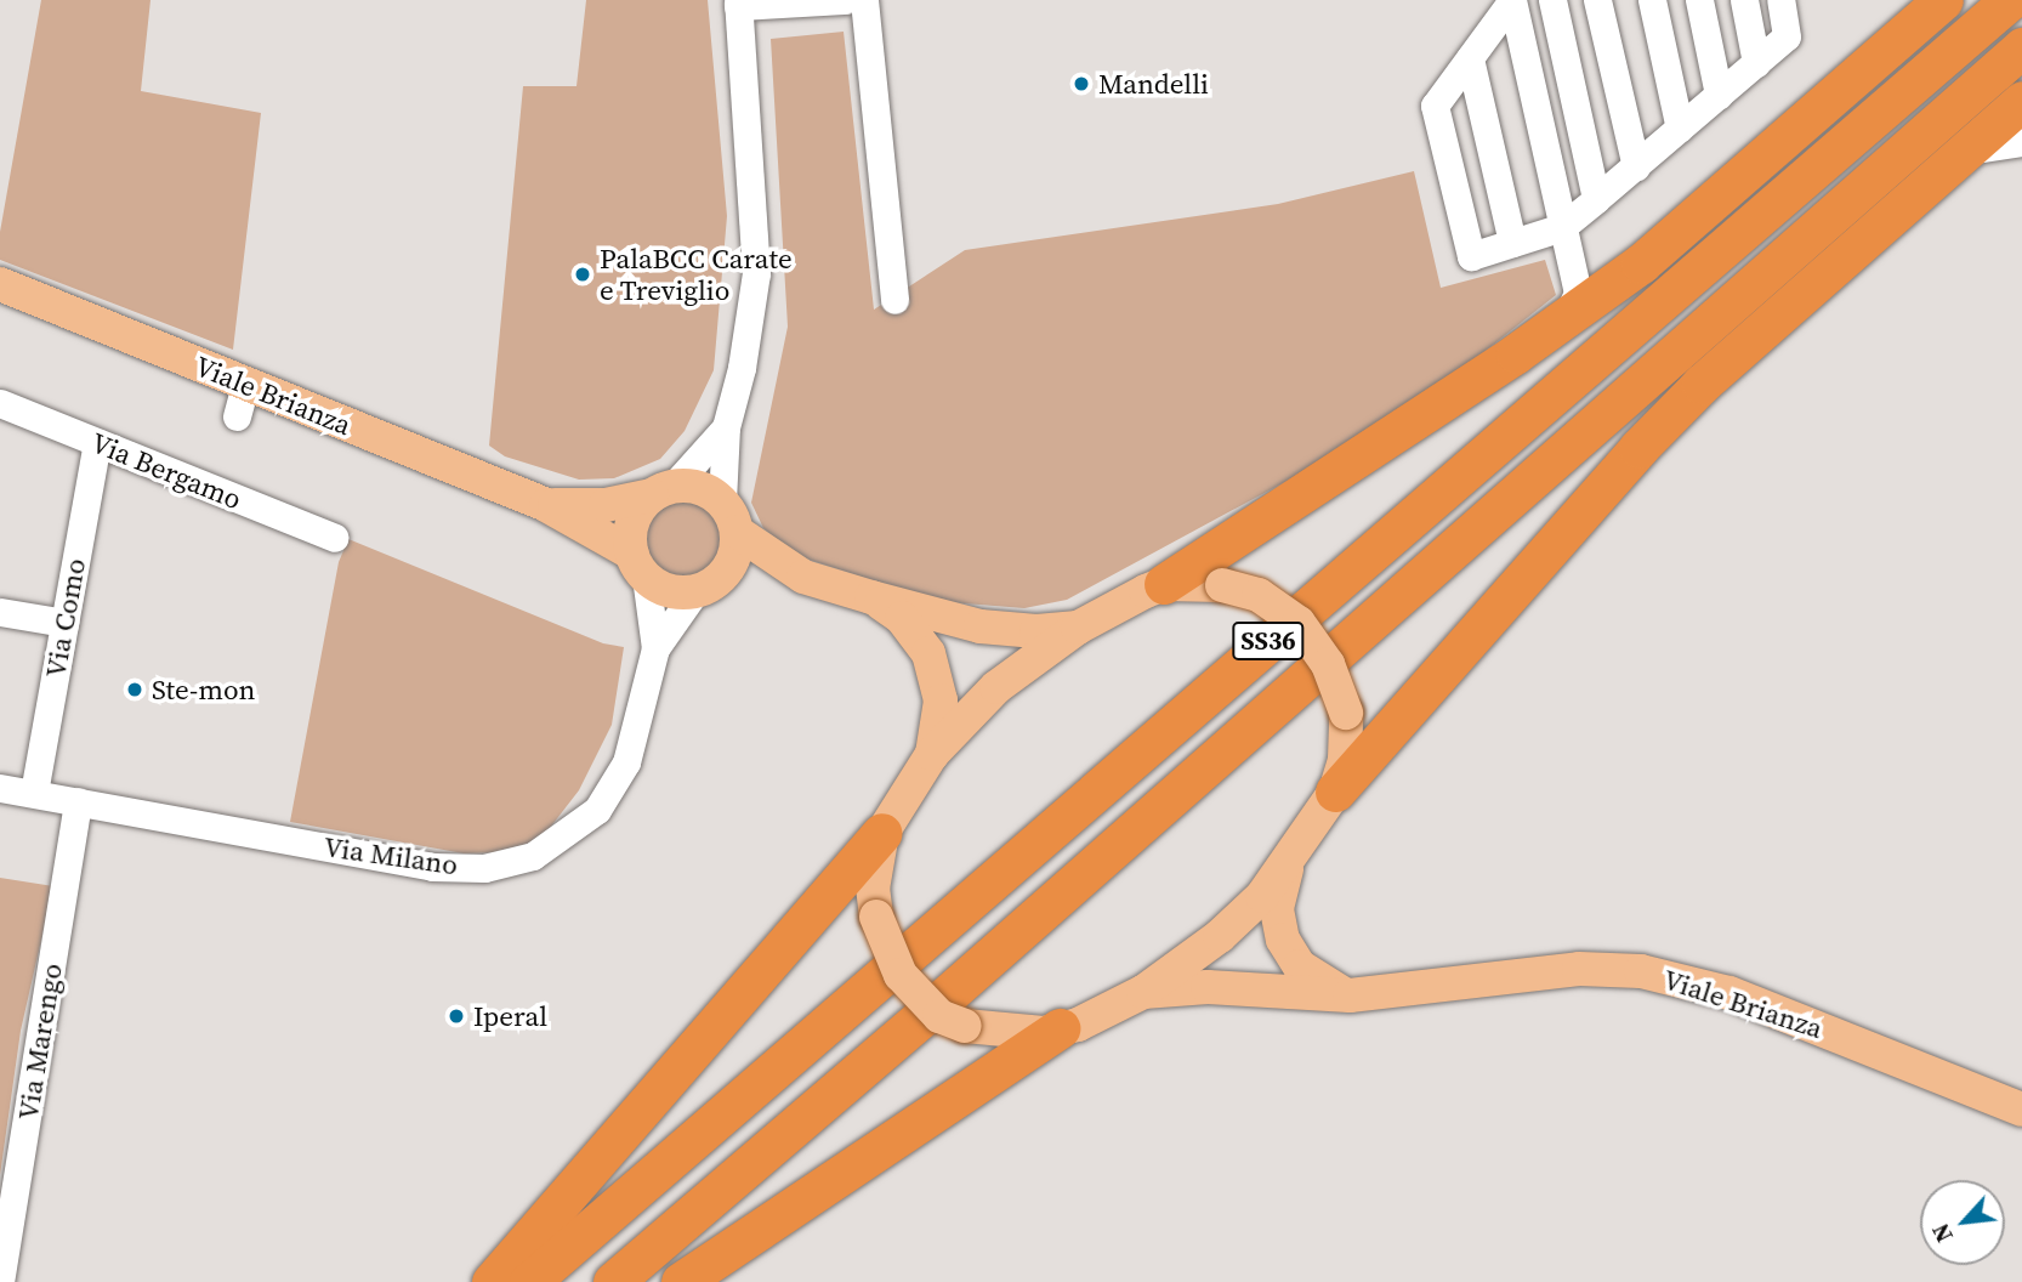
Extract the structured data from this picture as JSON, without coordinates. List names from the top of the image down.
{
  "streets": {
    "highway": ["SS36"],
    "main road": ["Viale Brianza"],
    "street": [
      "Via Bergamo",
      "Via Como",
      "Via Milano",
      "Via Marengo"
    ]
  },
  "crossings": [
    ["Viale Brianza", "Via Milano"],
    ["Via Bergamo", "Via Como"],
    ["Via Como", "Via Milano"],
    ["Via Milano", "Via Marengo"]
  ],
  "places": [
    "Mandelli",
    "PalaBCC Carate e Treviglio",
    "Ste-mon",
    "Iperal"
  ],
  "north": "bottom left"
}
